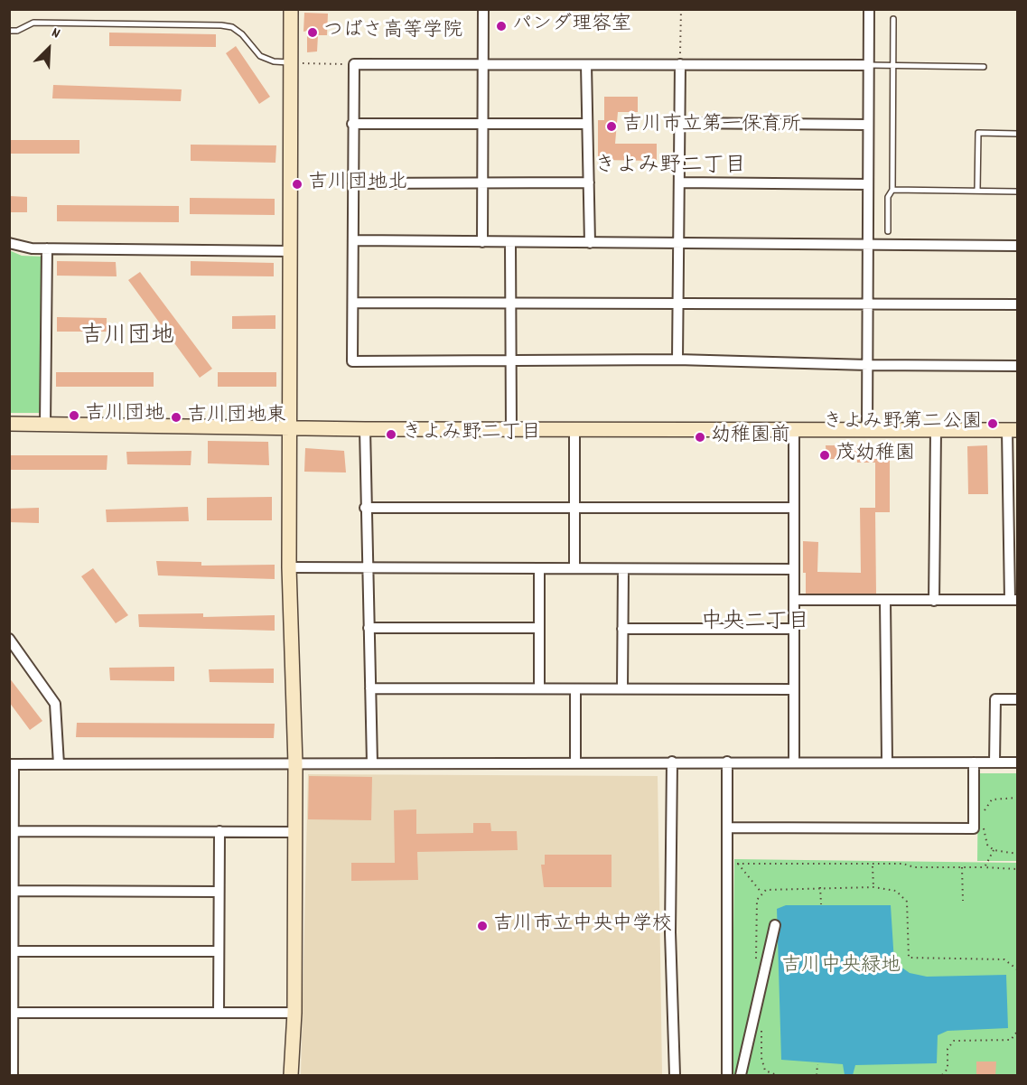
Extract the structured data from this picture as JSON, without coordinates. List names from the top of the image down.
{
  "districts": ["きよみ野二丁目", "吉川団地", "中央二丁目"],
  "parks": ["吉川中央緑地"],
  "places": [
    "パンダ理容室",
    "つばさ高等学院",
    "吉川市立第一保育所",
    "吉川団地北",
    "吉川団地",
    "吉川団地東",
    "きよみ野第二公園",
    "きよみ野二丁目",
    "幼稚園前",
    "茂幼稚園",
    "吉川市立中央中学校"
  ],
  "north": "top right"
}
